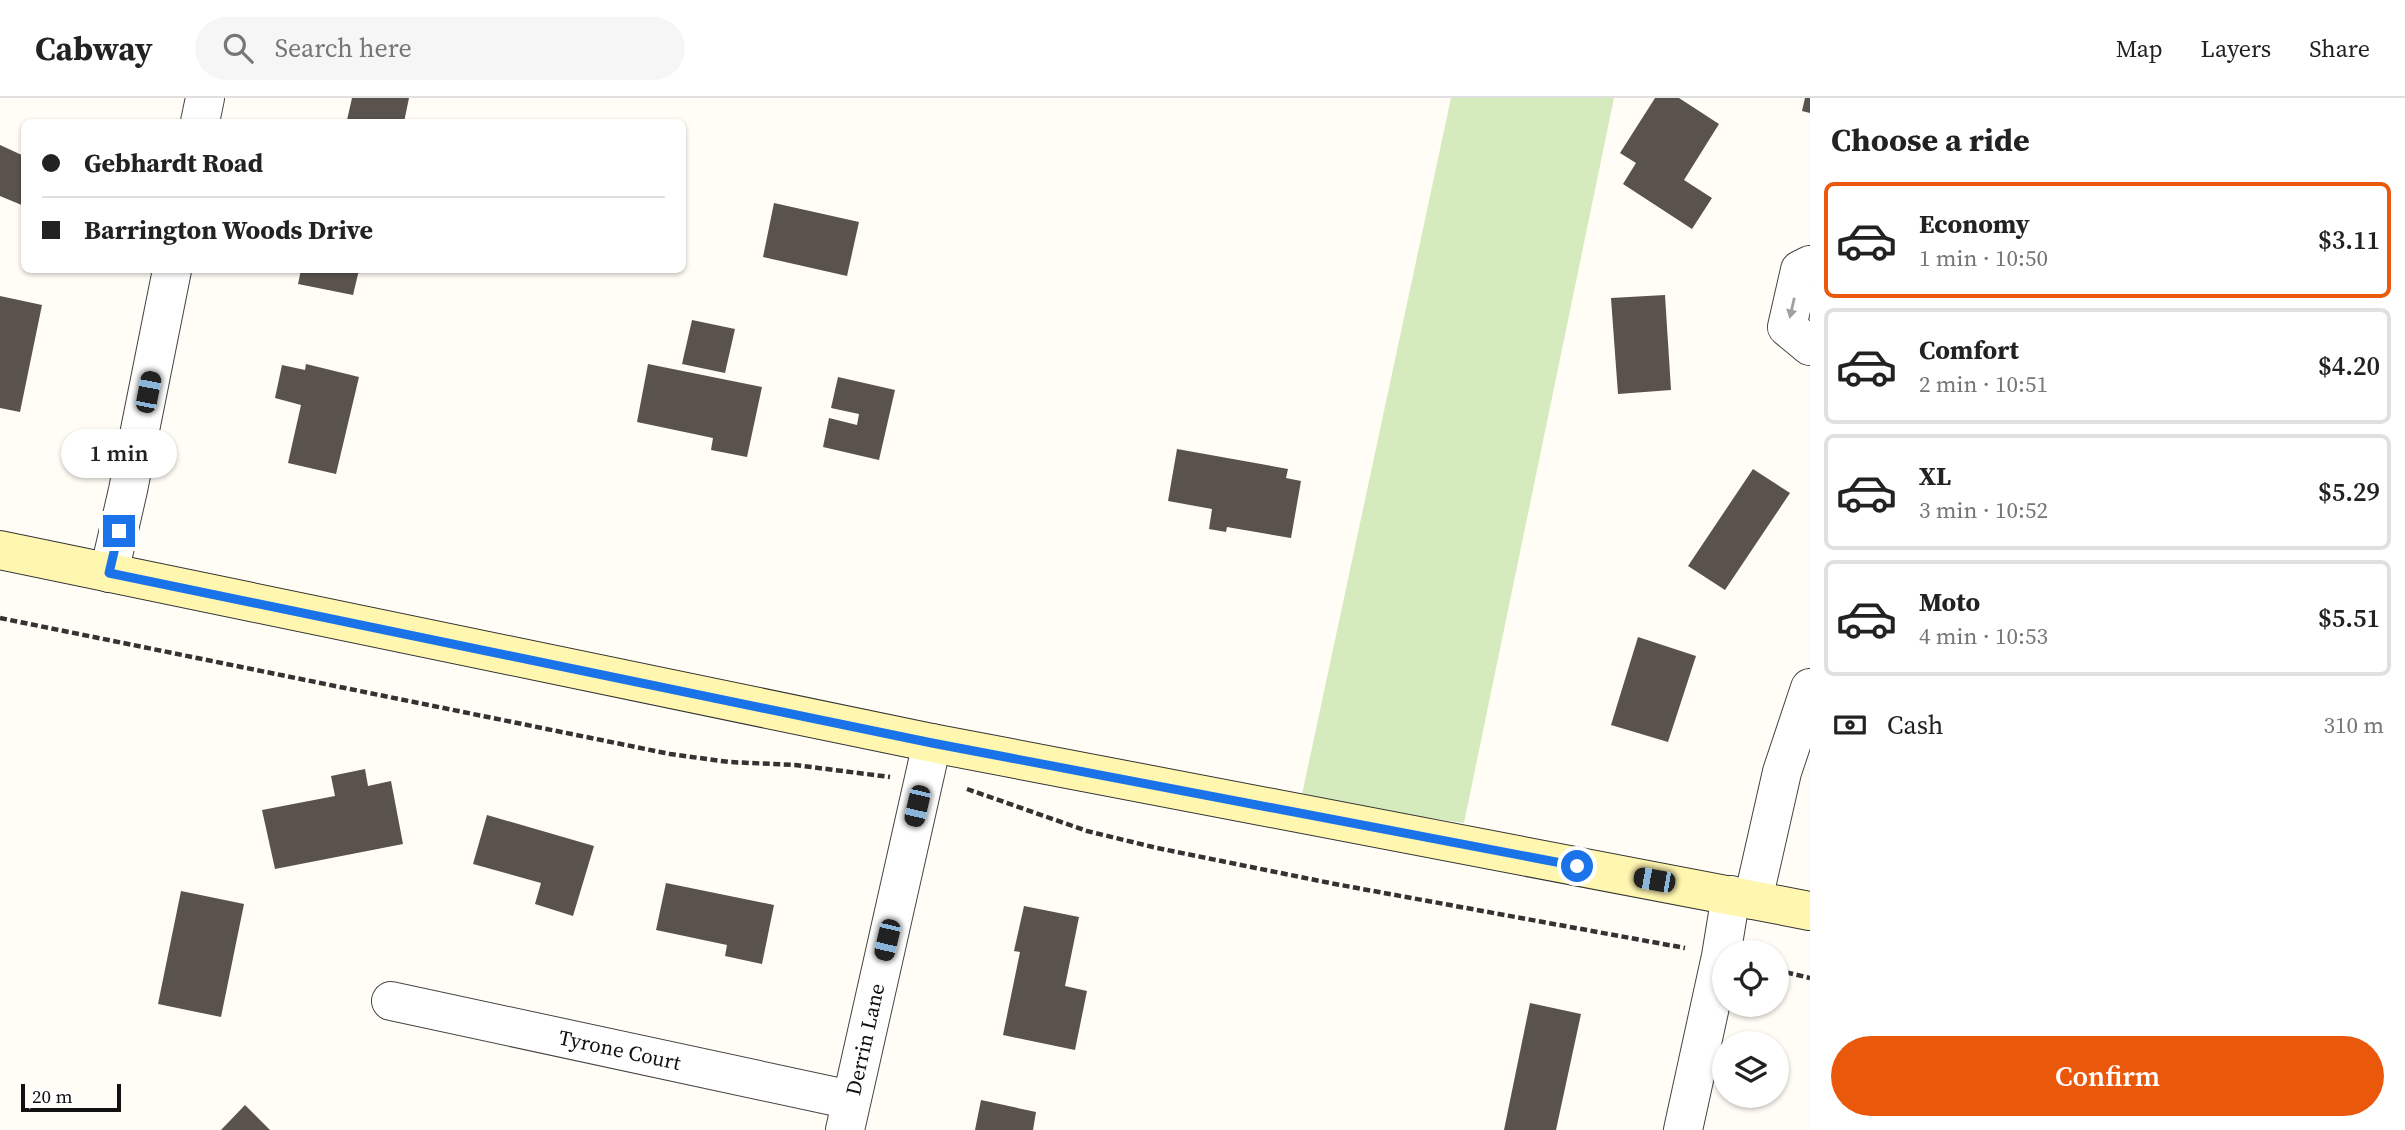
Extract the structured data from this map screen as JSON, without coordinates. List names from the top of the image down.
{
  "streets": {
    "street": ["Derrin Lane", "Tyrone Court"]
  },
  "crossings": [
    ["Derrin Lane", "Tyrone Court"]
  ],
  "scale_bar": "20 m",
  "page": {
    "header": "Cabway",
    "search": "Search here",
    "nav": ["Map", "Layers", "Share"],
    "heading": "Choose a ride",
    "banner": ["Gebhardt Road", "Barrington Woods Drive"],
    "list": [
      {
        "name": "Economy",
        "note": "1 min · 10:50",
        "value": "$3.11"
      },
      {
        "name": "Comfort",
        "note": "2 min · 10:51",
        "value": "$4.20"
      },
      {
        "name": "XL",
        "note": "3 min · 10:52",
        "value": "$5.29"
      },
      {
        "name": "Moto",
        "note": "4 min · 10:53",
        "value": "$5.51"
      }
    ],
    "bubble": "1 min",
    "pay": ["Cash", "310 m"],
    "buttons": "Confirm",
    "scale": "20 m"
  }
}
